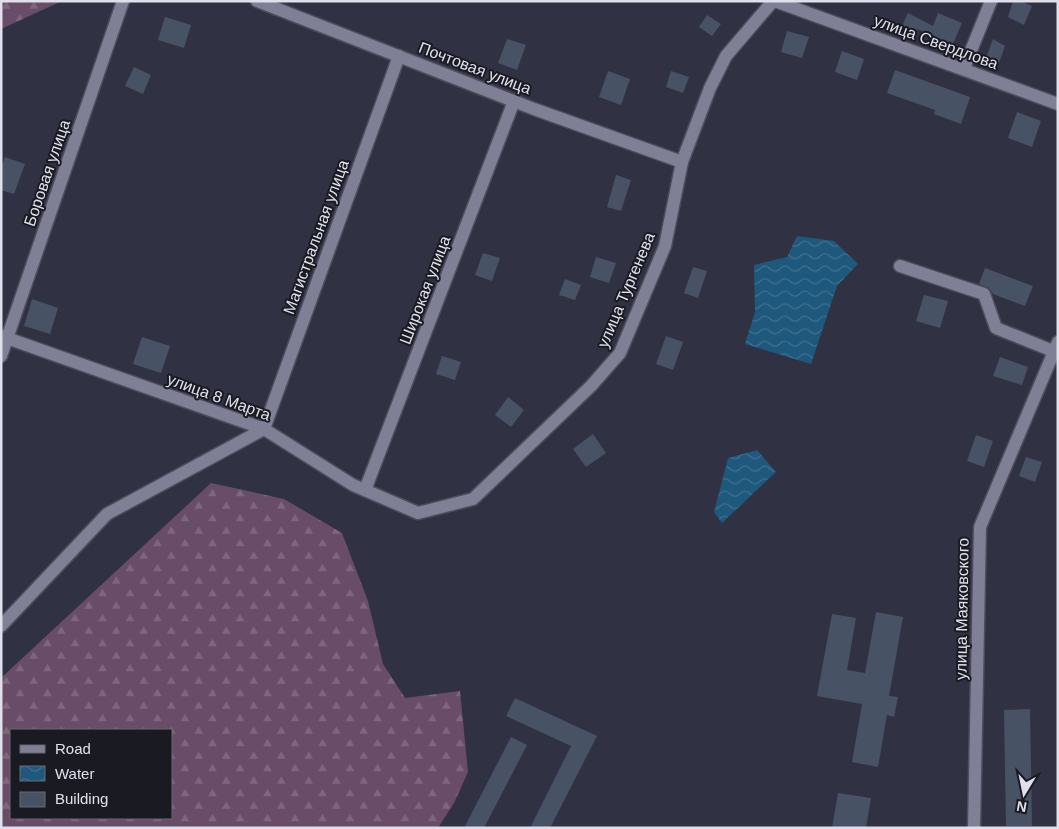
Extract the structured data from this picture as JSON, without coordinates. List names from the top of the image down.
{
  "streets": {
    "street": [
      "улица Свердлова",
      "Почтовая улица",
      "Боровая улица",
      "Магистральная улица",
      "Широкая улица",
      "улица Тургенева",
      "улица 8 Марта",
      "улица Маяковского"
    ]
  },
  "crossings": [
    ["улица Свердлова", "улица Тургенева"],
    ["Почтовая улица", "Магистральная улица"],
    ["Почтовая улица", "Широкая улица"],
    ["Почтовая улица", "улица Тургенева"],
    ["Боровая улица", "улица 8 Марта"],
    ["Магистральная улица", "улица 8 Марта"],
    ["Широкая улица", "улица 8 Марта"],
    ["улица Тургенева", "улица 8 Марта"]
  ],
  "legend": ["Road", "Water", "Building"],
  "north": "bottom"
}
